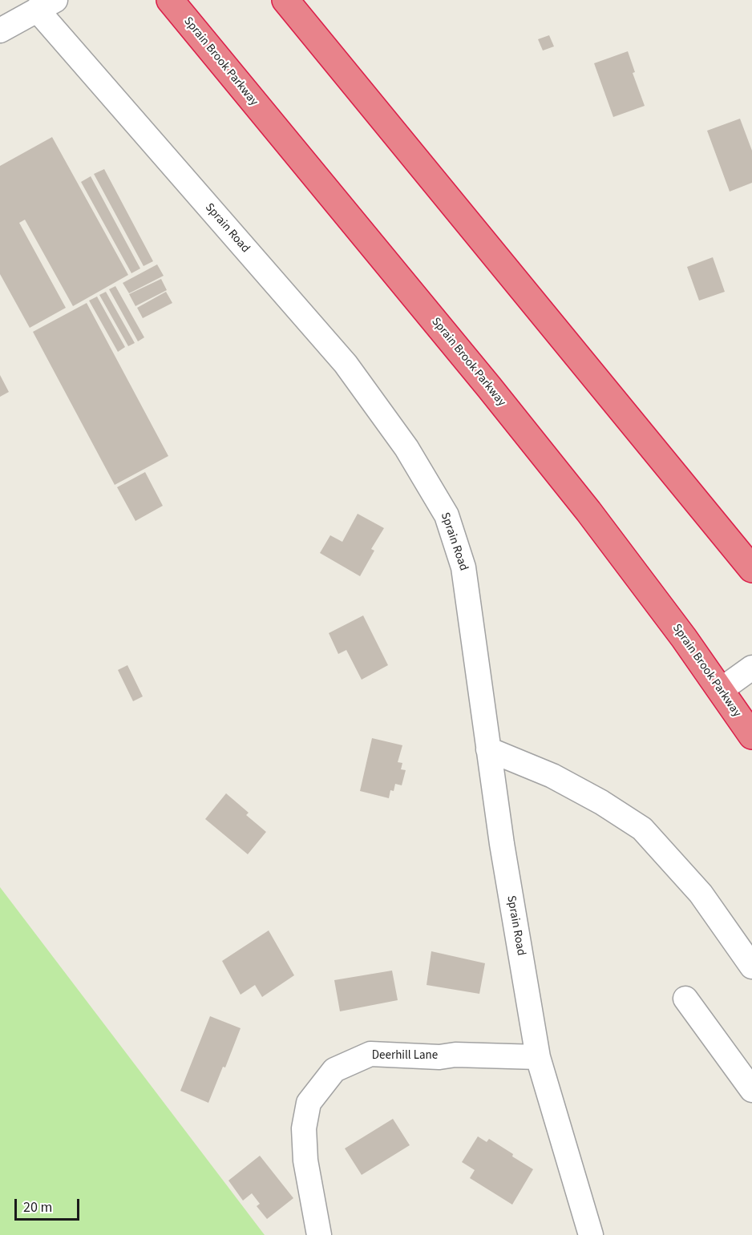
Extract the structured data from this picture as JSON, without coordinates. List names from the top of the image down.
{
  "streets": {
    "highway": ["Sprain Brook Parkway"],
    "street": ["Sprain Road", "Deerhill Lane"]
  },
  "crossings": [
    ["Sprain Road", "Deerhill Lane"]
  ],
  "scale_bar": "20 m"
}
